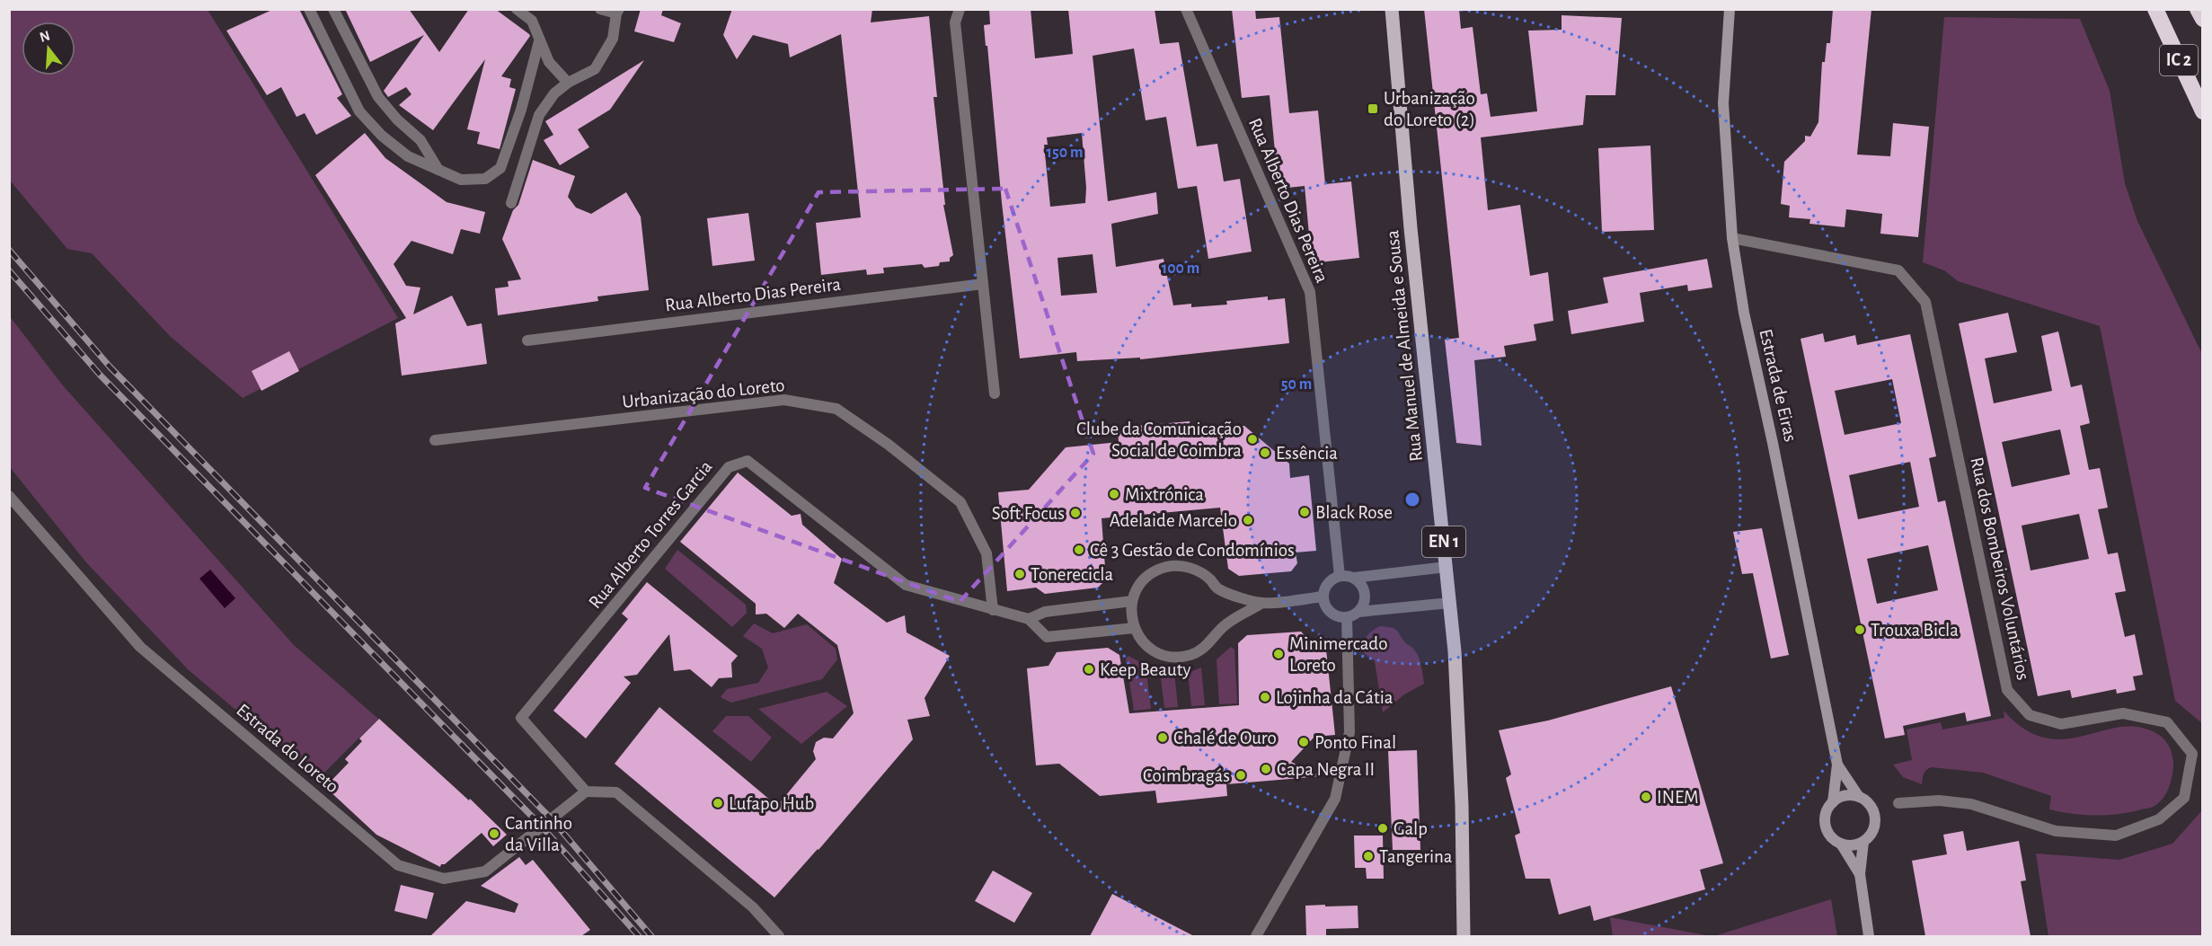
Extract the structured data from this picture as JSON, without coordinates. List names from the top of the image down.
{
  "streets": {
    "highway": ["IC 2"],
    "main road": ["Rua Manuel de Almeida e Sousa", "EN 1"],
    "street": [
      "Rua Alberto Dias Pereira",
      "Estrada de Eiras",
      "Urbanização do Loreto",
      "Rua Alberto Torres Garcia",
      "Rua dos Bombeiros Voluntários",
      "Estrada do Loreto"
    ]
  },
  "crossings": [
    ["Estrada de Eiras", "Rua dos Bombeiros Voluntários"],
    ["Urbanização do Loreto", "Rua Alberto Torres Garcia"],
    ["Rua Alberto Torres Garcia", "Estrada do Loreto"]
  ],
  "places": {
    "transit": ["Urbanização do Loreto (2)"],
    "other": [
      "Clube da Comunicação Social de Coimbra",
      "Essência",
      "Mixtrónica",
      "Black Rose",
      "Soft Focus",
      "Adelaide Marcelo",
      "Cê 3 Gestão de Condomínios",
      "Tonerecicla",
      "Trouxa Bicla",
      "Minimercado Loreto",
      "Keep Beauty",
      "Lojinha da Cátia",
      "Chalé de Ouro",
      "Ponto Final",
      "Capa Negra II",
      "Coimbragás",
      "INEM",
      "Lufapo Hub",
      "Galp",
      "Cantinho da Villa",
      "Tangerina"
    ]
  },
  "north": "top",
  "rings": ["150 m", "100 m", "50 m"]
}
